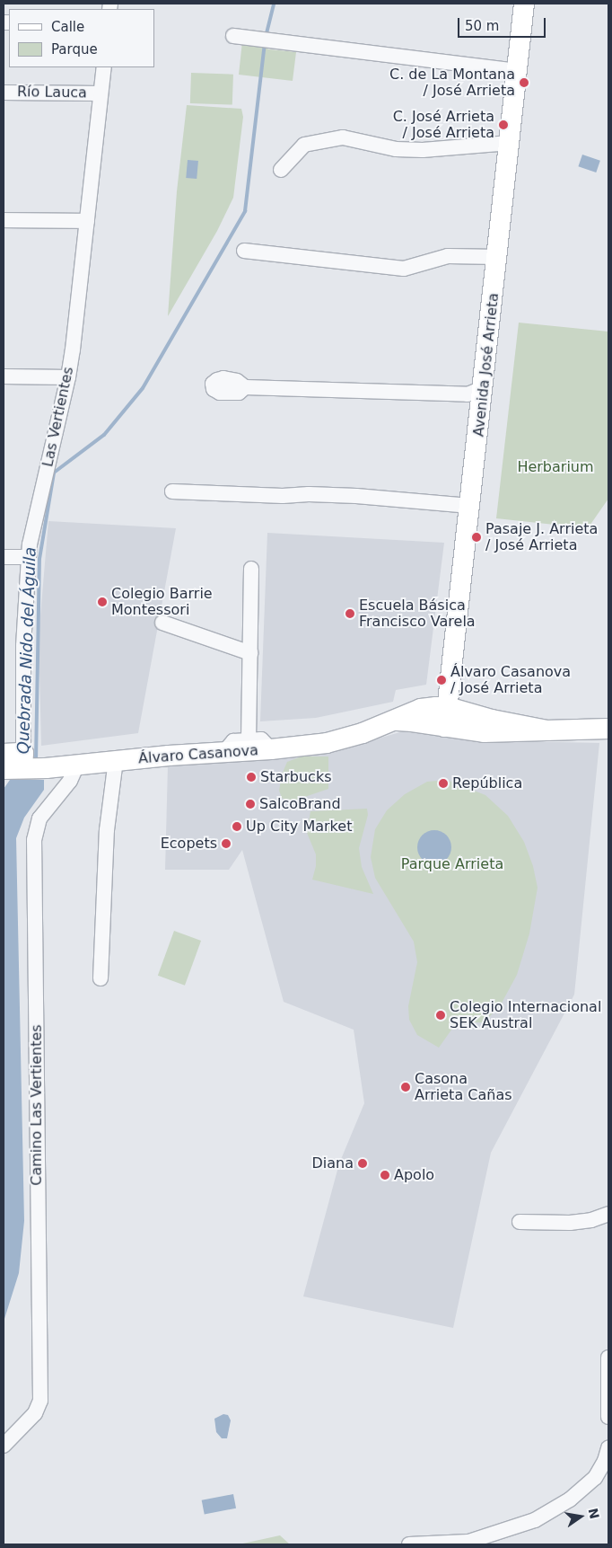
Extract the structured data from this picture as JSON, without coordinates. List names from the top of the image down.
{
  "streets": {
    "street": [
      "Río Lauca",
      "Avenida José Arrieta",
      "Las Vertientes",
      "Álvaro Casanova",
      "Camino Las Vertientes"
    ]
  },
  "crossings": [
    ["Río Lauca", "Las Vertientes"],
    ["Avenida José Arrieta", "Álvaro Casanova"],
    ["Las Vertientes", "Álvaro Casanova"],
    ["Álvaro Casanova", "Camino Las Vertientes"]
  ],
  "water": ["Quebrada Nido del Águila"],
  "parks": ["Herbarium", "Parque Arrieta"],
  "places": [
    "C. de La Montana / José Arrieta",
    "C. José Arrieta / José Arrieta",
    "Pasaje J. Arrieta / José Arrieta",
    "Colegio Barrie Montessori",
    "Escuela Básica Francisco Varela",
    "Álvaro Casanova / José Arrieta",
    "Starbucks",
    "República",
    "SalcoBrand",
    "Up City Market",
    "Ecopets",
    "Colegio Internacional SEK Austral",
    "Casona Arrieta Cañas",
    "Diana",
    "Apolo"
  ],
  "legend": ["Calle", "Parque"],
  "scale_bar": "50 m",
  "north": "right"
}
